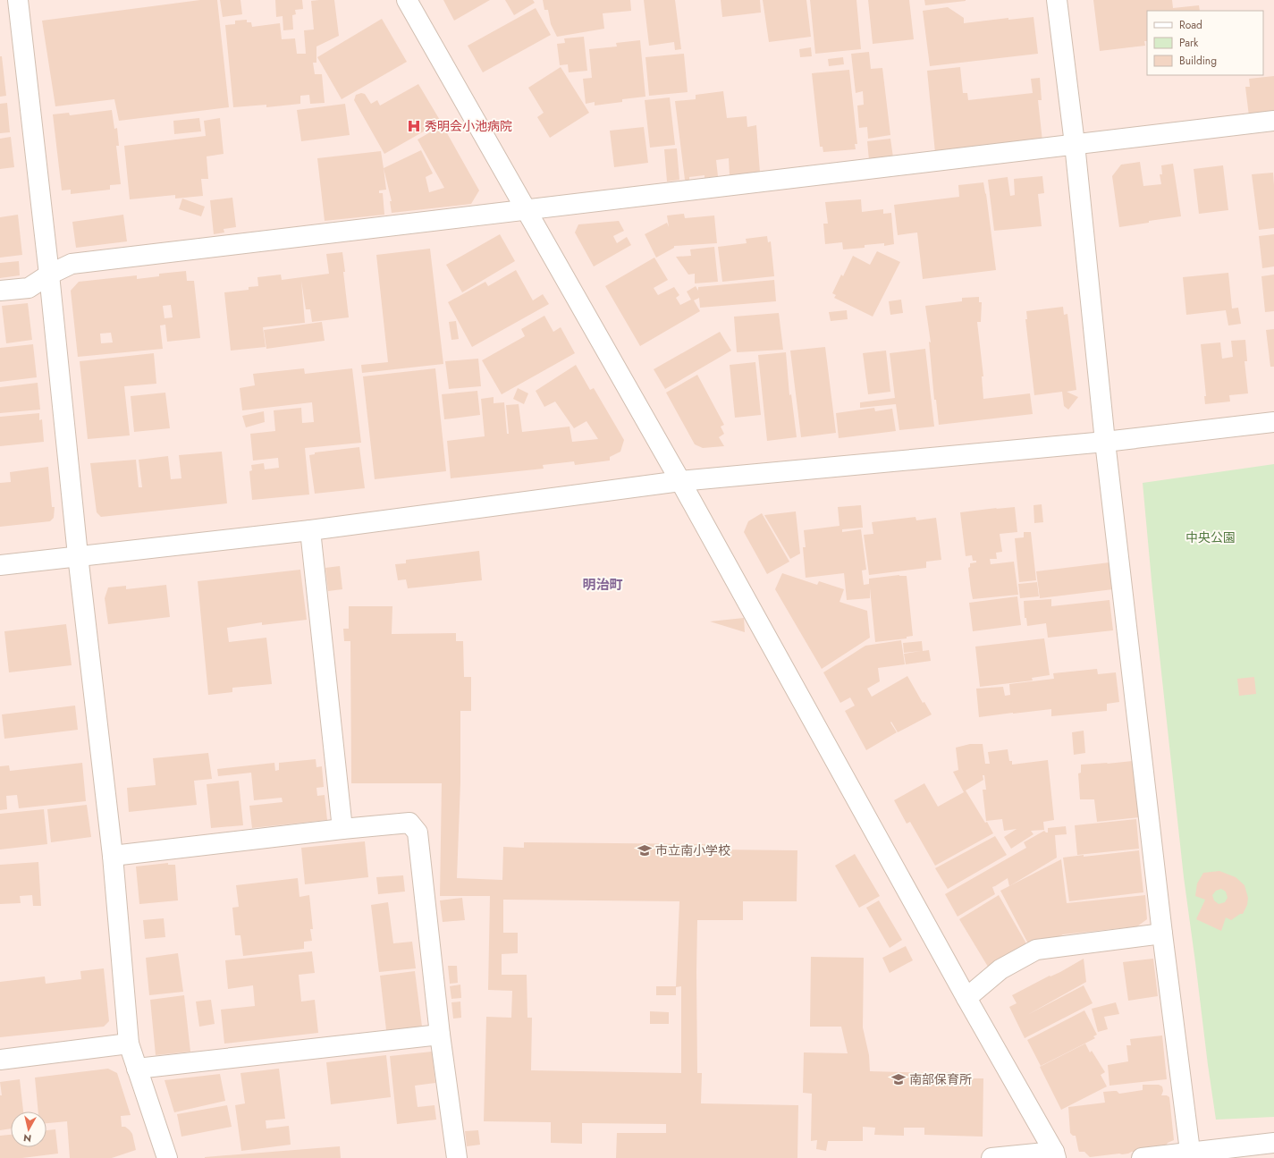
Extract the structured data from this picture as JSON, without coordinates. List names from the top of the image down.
{
  "districts": ["明治町"],
  "parks": ["中央公園"],
  "places": {
    "hospital": ["秀明会小池病院"],
    "school or university": ["市立南小学校", "南部保育所"]
  },
  "legend": ["Road", "Park", "Building"],
  "north": "bottom"
}
